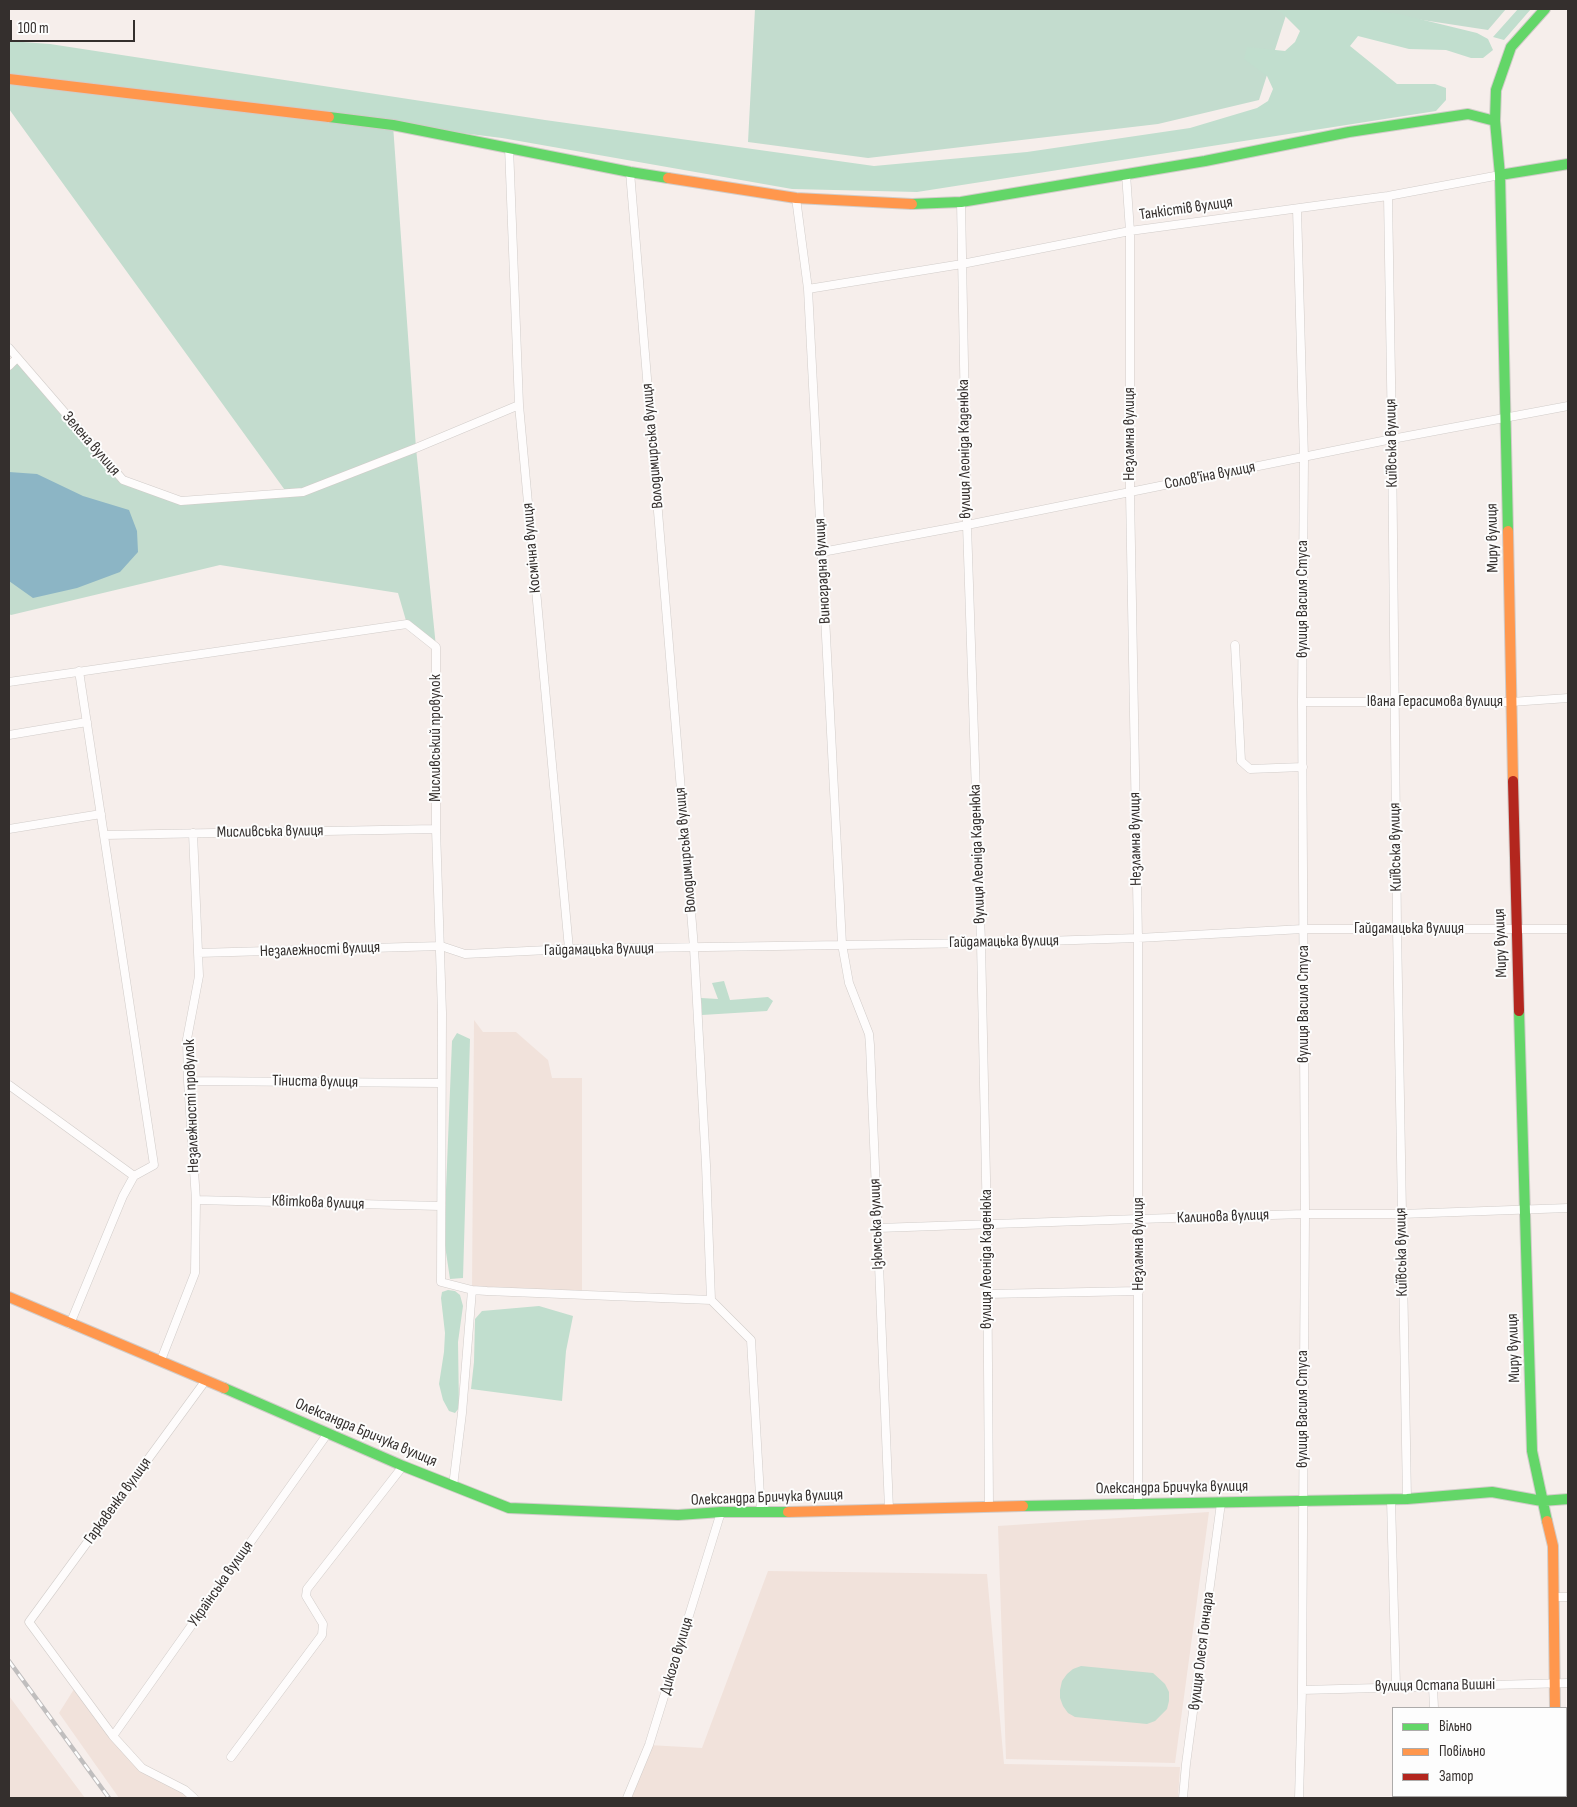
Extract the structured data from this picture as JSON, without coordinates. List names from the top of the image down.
{
  "streets": {
    "street": [
      "Танкістів вулиця",
      "Незламна вулиця",
      "Київська вулиця",
      "Зелена вулиця",
      "Володимирська вулиця",
      "вулиця Леоніда Каденюка",
      "Солов'їна вулиця",
      "Миру вулиця",
      "Космічна вулиця",
      "Виноградна вулиця",
      "вулиця Василя Стуса",
      "Івана Герасимова вулиця",
      "Мисливський провулок",
      "Мисливська вулиця",
      "Гайдамацька вулиця",
      "Незалежності вулиця",
      "Тіниста вулиця",
      "Незалежності провулок",
      "Квіткова вулиця",
      "Калинова вулиця",
      "Ізюмська вулиця",
      "Олександра Бричука вулиця",
      "Гаркавенка вулиця",
      "Українська вулиця",
      "вулиця Олеся Гончара",
      "Дикого вулиця",
      "вулиця Остапа Вишні"
    ]
  },
  "crossings": [
    ["Танкістів вулиця", "Незламна вулиця"],
    ["Танкістів вулиця", "Київська вулиця"],
    ["Танкістів вулиця", "вулиця Леоніда Каденюка"],
    ["Танкістів вулиця", "Миру вулиця"],
    ["Танкістів вулиця", "Виноградна вулиця"],
    ["Танкістів вулиця", "вулиця Василя Стуса"],
    ["Незламна вулиця", "Солов'їна вулиця"],
    ["Незламна вулиця", "Гайдамацька вулиця"],
    ["Незламна вулиця", "Калинова вулиця"],
    ["Незламна вулиця", "Олександра Бричука вулиця"],
    ["Київська вулиця", "Солов'їна вулиця"],
    ["Київська вулиця", "Івана Герасимова вулиця"],
    ["Київська вулиця", "Гайдамацька вулиця"],
    ["Київська вулиця", "Калинова вулиця"],
    ["Київська вулиця", "Олександра Бричука вулиця"],
    ["Зелена вулиця", "Космічна вулиця"],
    ["Володимирська вулиця", "Гайдамацька вулиця"],
    ["вулиця Леоніда Каденюка", "Солов'їна вулиця"],
    ["вулиця Леоніда Каденюка", "Гайдамацька вулиця"],
    ["вулиця Леоніда Каденюка", "Калинова вулиця"],
    ["вулиця Леоніда Каденюка", "Олександра Бричука вулиця"],
    ["Солов'їна вулиця", "Миру вулиця"],
    ["Солов'їна вулиця", "Виноградна вулиця"],
    ["Солов'їна вулиця", "вулиця Василя Стуса"],
    ["Миру вулиця", "Івана Герасимова вулиця"],
    ["Миру вулиця", "Гайдамацька вулиця"],
    ["Миру вулиця", "Калинова вулиця"],
    ["Миру вулиця", "Олександра Бричука вулиця"],
    ["Миру вулиця", "вулиця Остапа Вишні"],
    ["Космічна вулиця", "Гайдамацька вулиця"],
    ["Виноградна вулиця", "Гайдамацька вулиця"],
    ["Виноградна вулиця", "Ізюмська вулиця"],
    ["вулиця Василя Стуса", "Івана Герасимова вулиця"],
    ["вулиця Василя Стуса", "Гайдамацька вулиця"],
    ["вулиця Василя Стуса", "Калинова вулиця"],
    ["вулиця Василя Стуса", "Олександра Бричука вулиця"],
    ["вулиця Василя Стуса", "вулиця Остапа Вишні"],
    ["Мисливський провулок", "Мисливська вулиця"],
    ["Мисливський провулок", "Гайдамацька вулиця"],
    ["Мисливський провулок", "Незалежності вулиця"],
    ["Мисливський провулок", "Тіниста вулиця"],
    ["Мисливський провулок", "Квіткова вулиця"],
    ["Мисливська вулиця", "Незалежності провулок"],
    ["Гайдамацька вулиця", "Незалежності вулиця"],
    ["Гайдамацька вулиця", "Ізюмська вулиця"],
    ["Незалежності вулиця", "Незалежності провулок"],
    ["Тіниста вулиця", "Незалежності провулок"],
    ["Незалежності провулок", "Квіткова вулиця"],
    ["Незалежності провулок", "Олександра Бричука вулиця"],
    ["Калинова вулиця", "Ізюмська вулиця"],
    ["Ізюмська вулиця", "Олександра Бричука вулиця"],
    ["Олександра Бричука вулиця", "Гаркавенка вулиця"],
    ["Олександра Бричука вулиця", "Українська вулиця"],
    ["Олександра Бричука вулиця", "вулиця Олеся Гончара"],
    ["Олександра Бричука вулиця", "Дикого вулиця"],
    ["Гаркавенка вулиця", "Українська вулиця"]
  ],
  "legend": ["Вільно", "Повільно", "Затор"],
  "scale_bar": "100 m"
}
